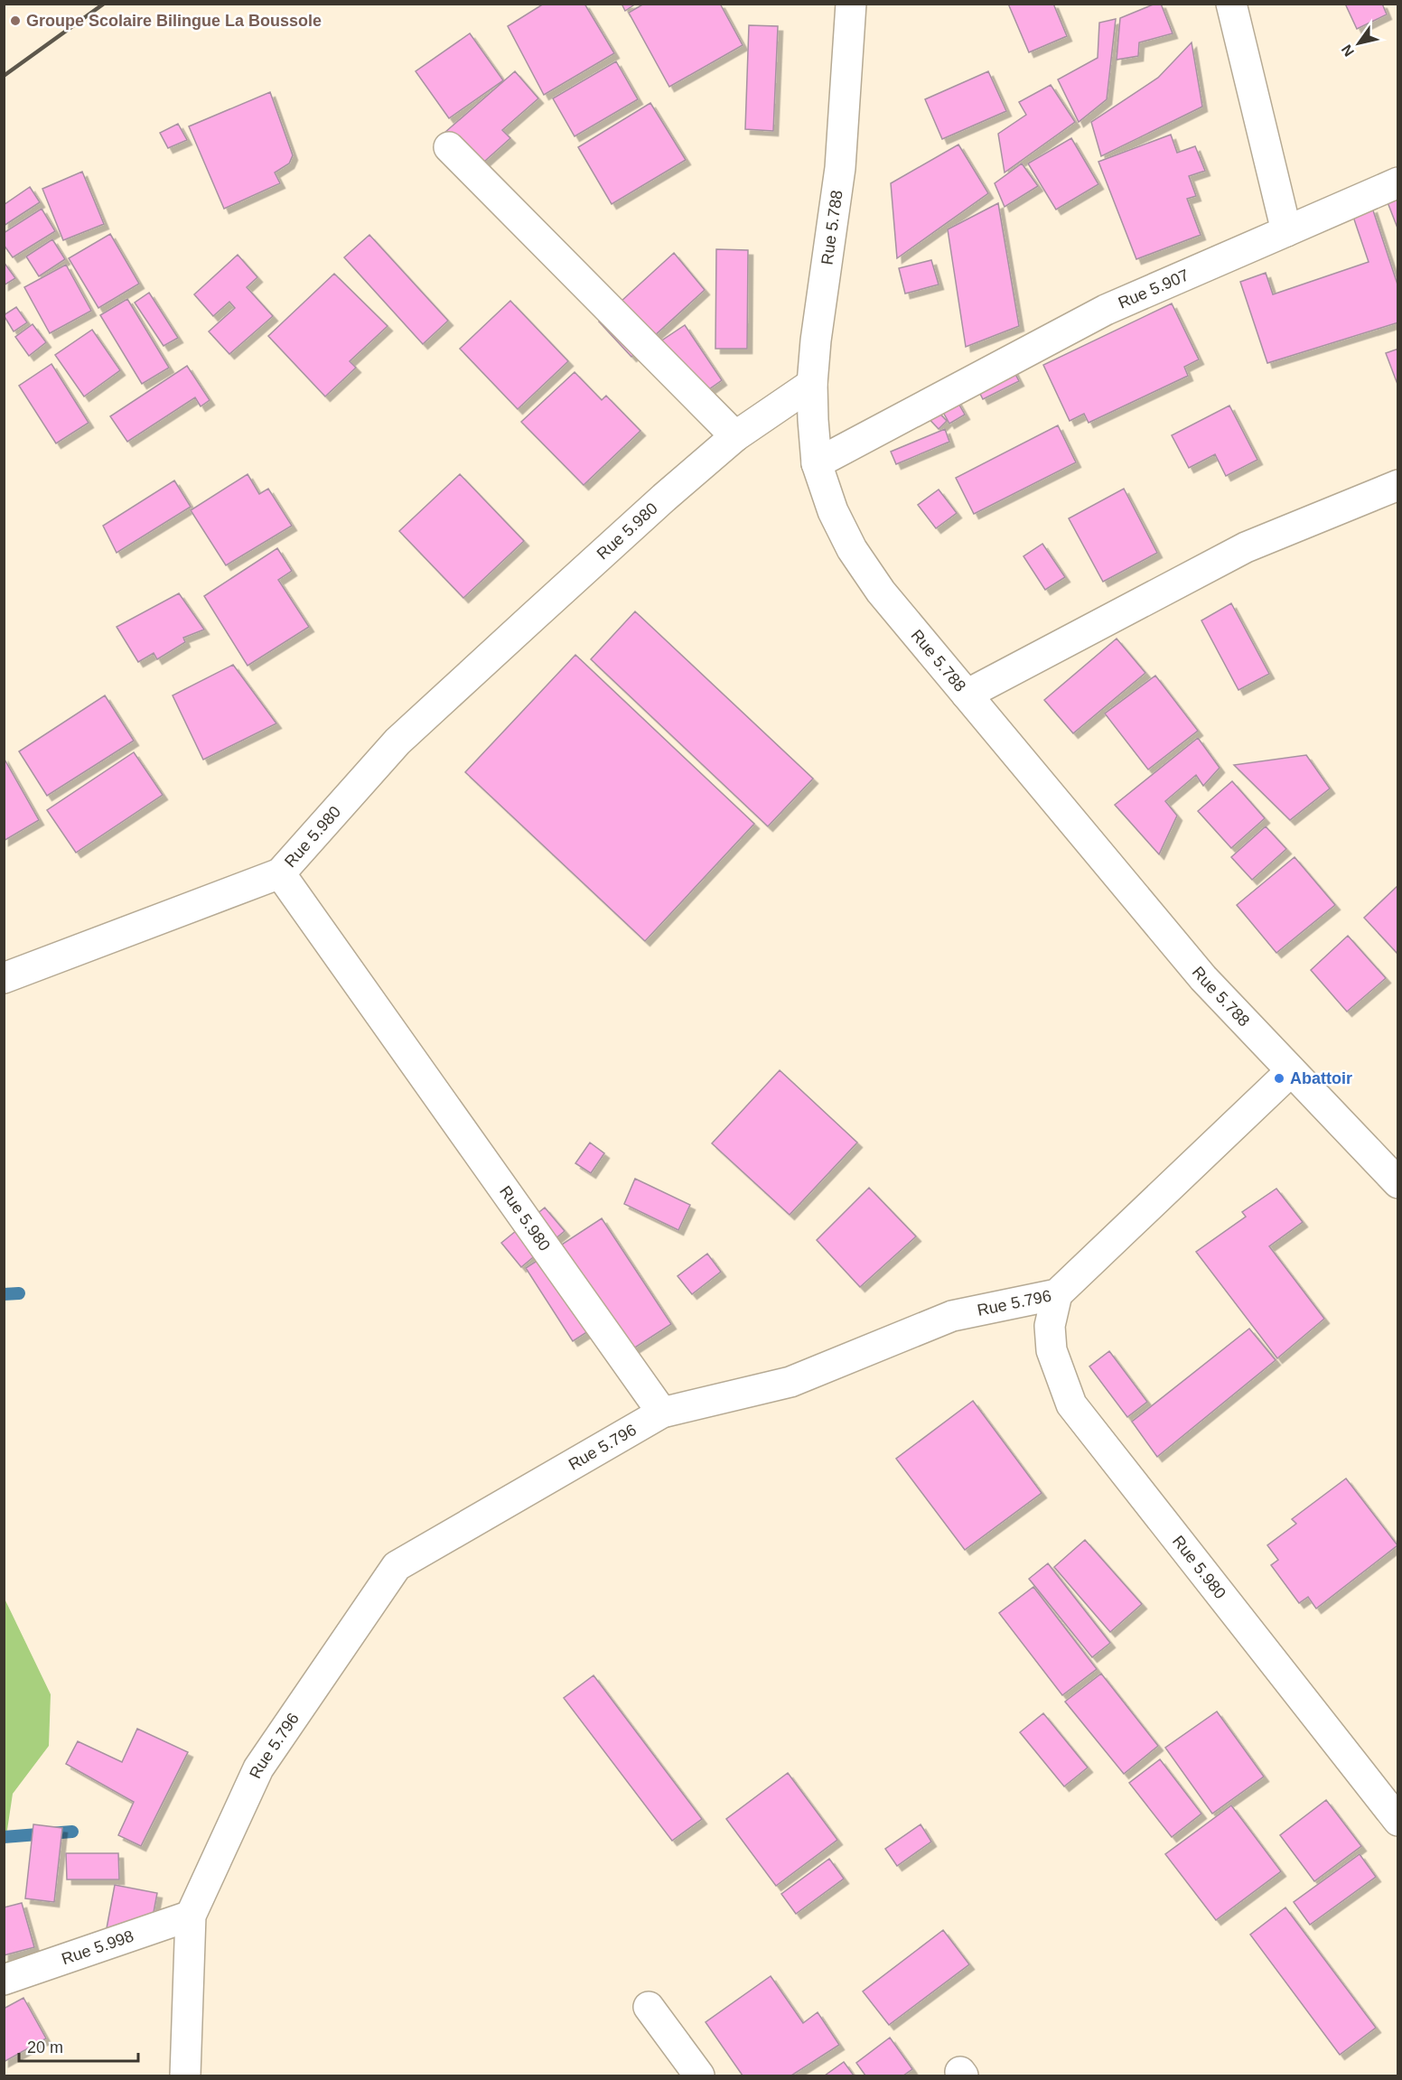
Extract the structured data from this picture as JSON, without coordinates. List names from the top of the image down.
{
  "streets": {
    "street": [
      "Rue 5.788",
      "Rue 5.907",
      "Rue 5.980",
      "Rue 5.796",
      "Rue 5.998"
    ]
  },
  "crossings": [
    ["Rue 5.788", "Rue 5.907"],
    ["Rue 5.788", "Rue 5.980"],
    ["Rue 5.788", "Rue 5.796"],
    ["Rue 5.980", "Rue 5.796"],
    ["Rue 5.796", "Rue 5.998"]
  ],
  "places": ["Groupe Scolaire Bilingue La Boussole", "Abattoir"],
  "scale_bar": "20 m",
  "north": "bottom left"
}
